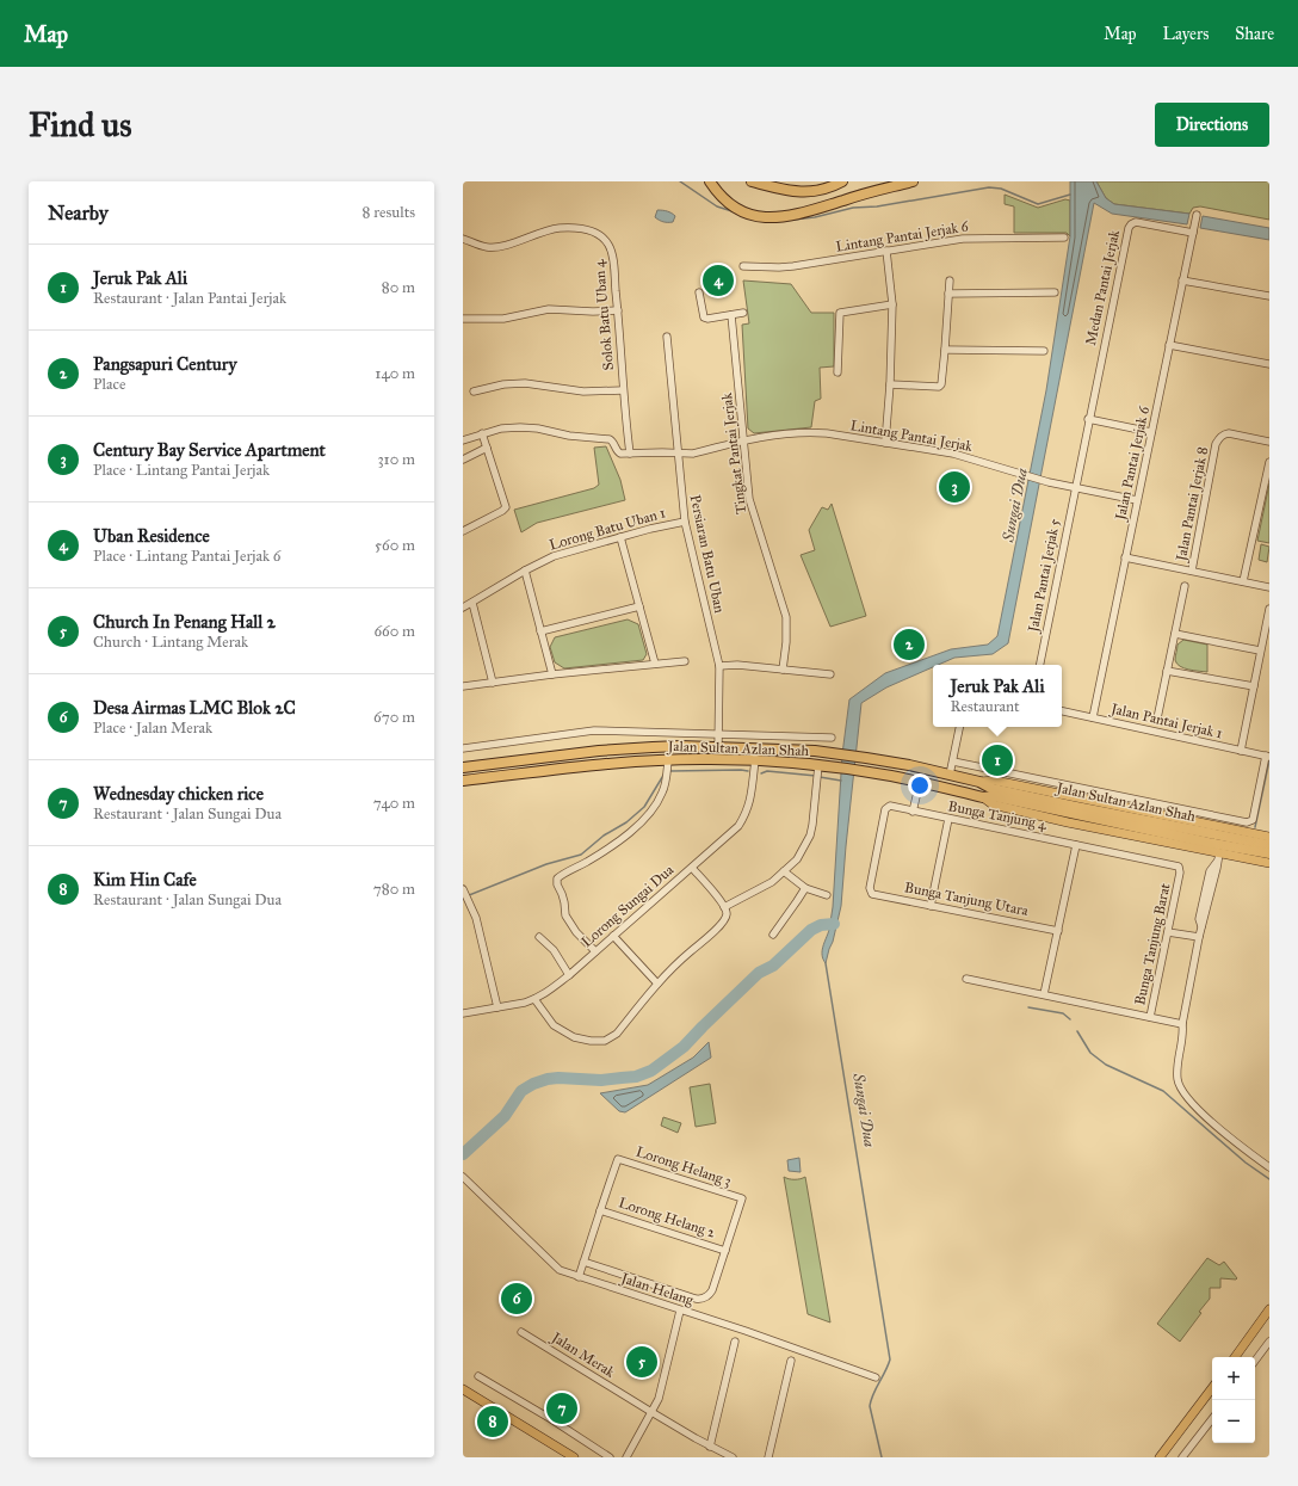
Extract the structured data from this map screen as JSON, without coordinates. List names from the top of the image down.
{
  "streets": {
    "highway": ["Jalan Sultan Azlan Shah"],
    "street": [
      "Lintang Pantai Jerjak 6",
      "Medan Pantai Jerjak",
      "Solok Batu Uban 4",
      "Lintang Pantai Jerjak",
      "Tingkat Pantai Jerjak",
      "Jalan Pantai Jerjak 6",
      "Jalan Pantai Jerjak 8",
      "Lorong Batu Uban 1",
      "Persiaran Batu Uban",
      "Jalan Pantai Jerjak 5",
      "Jalan Pantai Jerjak 1",
      "Bunga Tanjung 4",
      "Bunga Tanjung Utara",
      "Lorong Sungai Dua",
      "Bunga Tanjung Barat",
      "Lorong Helang 3",
      "Lorong Helang 2",
      "Jalan Helang",
      "Jalan Merak"
    ]
  },
  "crossings": [
    ["Medan Pantai Jerjak", "Lintang Pantai Jerjak"],
    ["Medan Pantai Jerjak", "Jalan Pantai Jerjak 6"],
    ["Medan Pantai Jerjak", "Jalan Pantai Jerjak 5"],
    ["Solok Batu Uban 4", "Lintang Pantai Jerjak"],
    ["Lintang Pantai Jerjak", "Tingkat Pantai Jerjak"],
    ["Lintang Pantai Jerjak", "Jalan Pantai Jerjak 6"],
    ["Lintang Pantai Jerjak", "Persiaran Batu Uban"],
    ["Lintang Pantai Jerjak", "Jalan Pantai Jerjak 5"],
    ["Jalan Pantai Jerjak 6", "Jalan Pantai Jerjak 1"],
    ["Lorong Batu Uban 1", "Persiaran Batu Uban"],
    ["Persiaran Batu Uban", "Jalan Sultan Azlan Shah"],
    ["Jalan Sultan Azlan Shah", "Lorong Sungai Dua"],
    ["Bunga Tanjung 4", "Bunga Tanjung Utara"],
    ["Bunga Tanjung 4", "Bunga Tanjung Barat"],
    ["Lorong Helang 3", "Lorong Helang 2"]
  ],
  "water": ["Sungai Dua"],
  "page": {
    "header": "Map",
    "nav": ["Map", "Layers", "Share"],
    "buttons": "Directions",
    "title": "Find us",
    "heading": ["Nearby", "8 results"],
    "list": [
      {
        "mark": "1",
        "name": "Jeruk Pak Ali",
        "note": "Restaurant · Jalan Pantai Jerjak",
        "value": "80 m"
      },
      {
        "mark": "2",
        "name": "Pangsapuri Century",
        "note": "Place",
        "value": "140 m"
      },
      {
        "mark": "3",
        "name": "Century Bay Service Apartment",
        "note": "Place · Lintang Pantai Jerjak",
        "value": "310 m"
      },
      {
        "mark": "4",
        "name": "Uban Residence",
        "note": "Place · Lintang Pantai Jerjak 6",
        "value": "560 m"
      },
      {
        "mark": "5",
        "name": "Church In Penang Hall 2",
        "note": "Church · Lintang Merak",
        "value": "660 m"
      },
      {
        "mark": "6",
        "name": "Desa Airmas LMC Blok 2C",
        "note": "Place · Jalan Merak",
        "value": "670 m"
      },
      {
        "mark": "7",
        "name": "Wednesday chicken rice",
        "note": "Restaurant · Jalan Sungai Dua",
        "value": "740 m"
      },
      {
        "mark": "8",
        "name": "Kim Hin Cafe",
        "note": "Restaurant · Jalan Sungai Dua",
        "value": "780 m"
      }
    ],
    "pins": [
      "4",
      "3",
      "2",
      "1",
      "6",
      "5",
      "7",
      "8"
    ],
    "popup": ["Jeruk Pak Ali", "Restaurant"],
    "map_buttons": ["+", "−"]
  }
}
